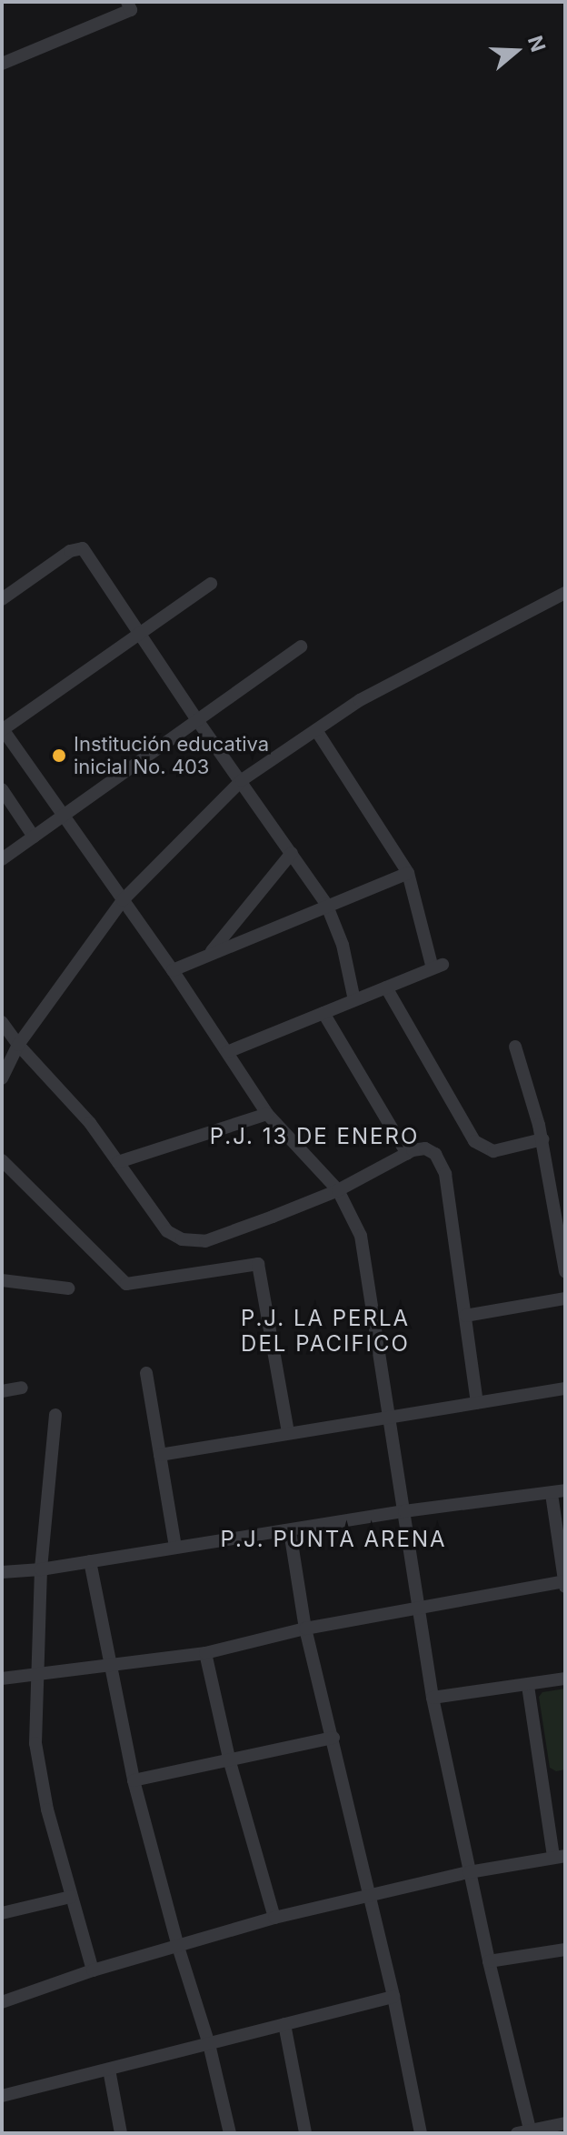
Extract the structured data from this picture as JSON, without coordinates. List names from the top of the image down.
{
  "districts": ["P.J. 13 DE ENERO", "P.J. LA PERLA DEL PACIFICO", "P.J. PUNTA ARENA"],
  "places": ["Institución educativa inicial No. 403"],
  "north": "right"
}
